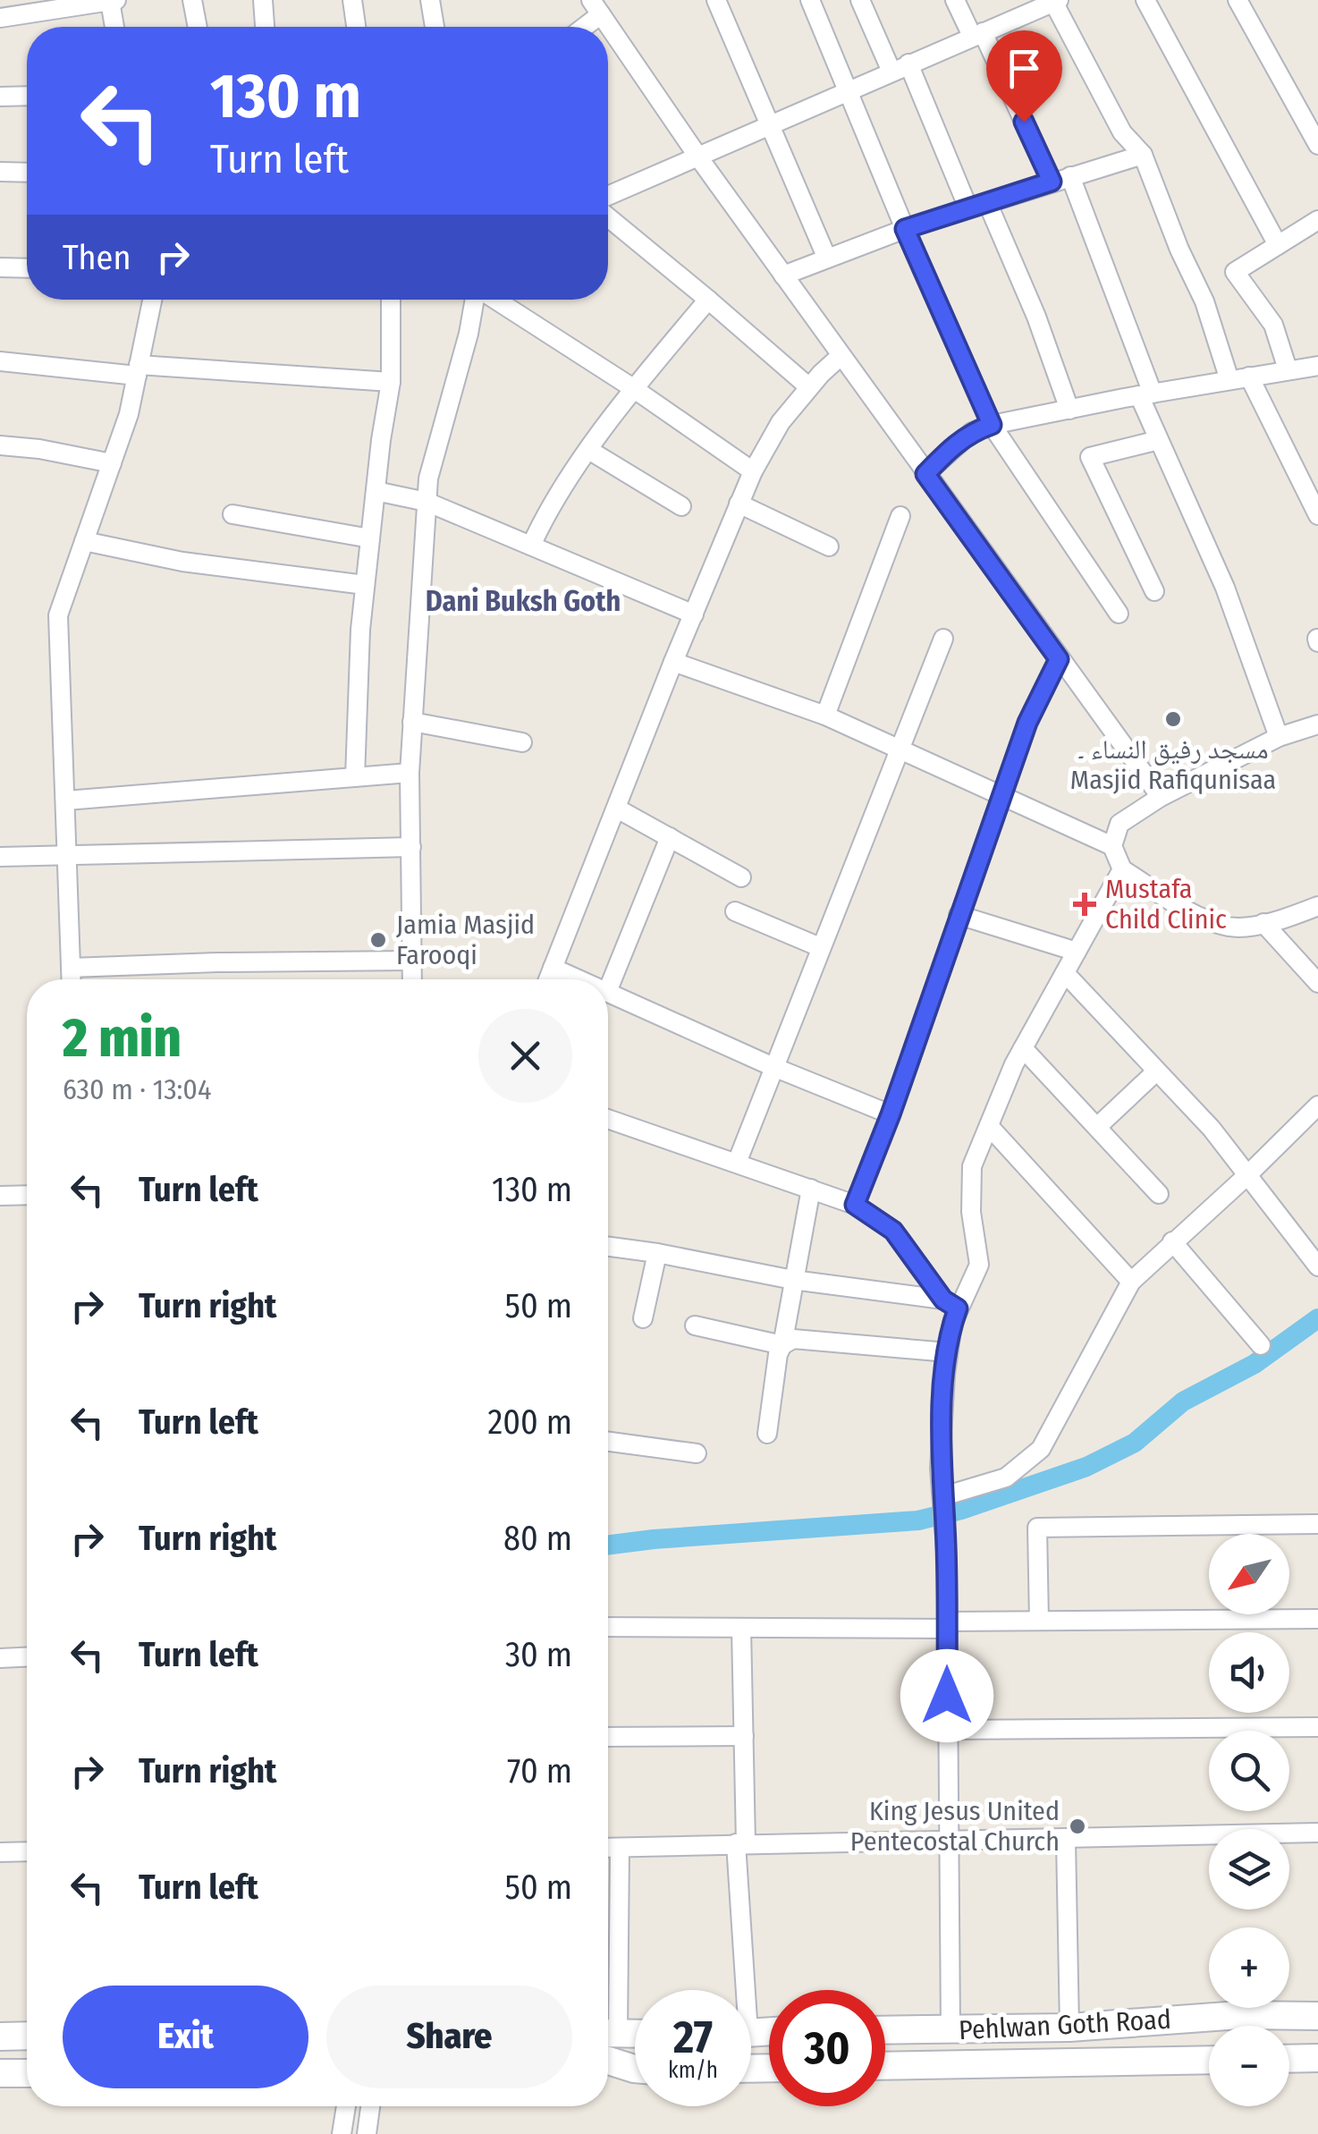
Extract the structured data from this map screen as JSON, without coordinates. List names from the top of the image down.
{
  "streets": {
    "main road": ["Pehlwan Goth Road"]
  },
  "districts": ["Dani Buksh Goth"],
  "places": {
    "other": ["مسجد رفیق النساء ۔ Masjid Rafiqunisaa", "Jamia Masjid Farooqi", "King Jesus United Pentecostal Church"],
    "health": ["Mustafa Child Clinic"]
  },
  "north": "bottom left",
  "page": {
    "turn": ["130 m", "Turn left"],
    "then": "Then",
    "heading": ["2 min", "630 m · 13:04"],
    "list": [
      {
        "name": "Turn left",
        "value": "130 m"
      },
      {
        "name": "Turn right",
        "value": "50 m"
      },
      {
        "name": "Turn left",
        "value": "200 m"
      },
      {
        "name": "Turn right",
        "value": "80 m"
      },
      {
        "name": "Turn left",
        "value": "30 m"
      },
      {
        "name": "Turn right",
        "value": "70 m"
      },
      {
        "name": "Turn left",
        "value": "50 m"
      }
    ],
    "map_buttons": ["+", "−"],
    "buttons": ["Exit", "Share"],
    "speed": "27 km/h",
    "limit": "30"
  }
}
